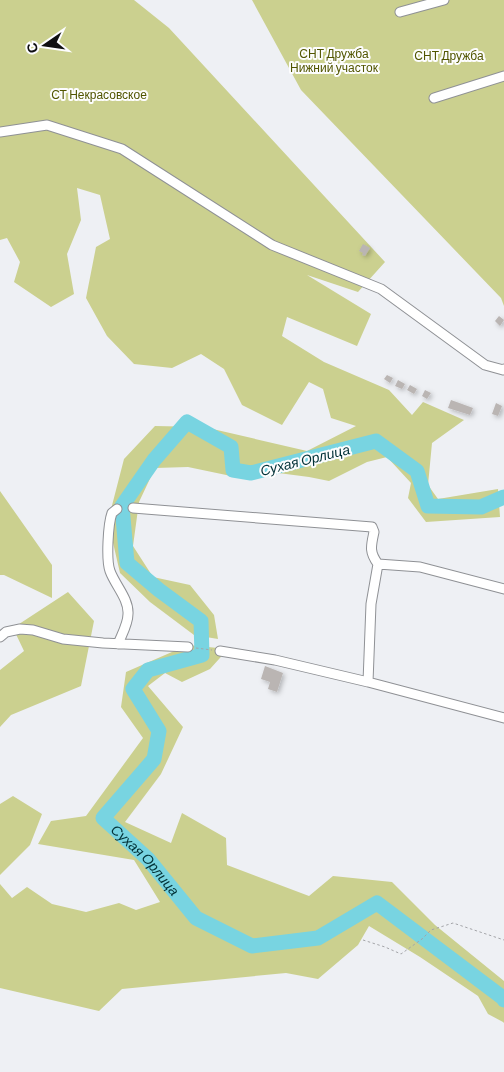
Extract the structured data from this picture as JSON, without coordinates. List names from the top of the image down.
{
  "water": ["Сухая Орлица"],
  "parks": ["СНТ Дружба Нижний участок", "СНТ Дружба", "СТ Некрасовское"],
  "north": "left"
}
